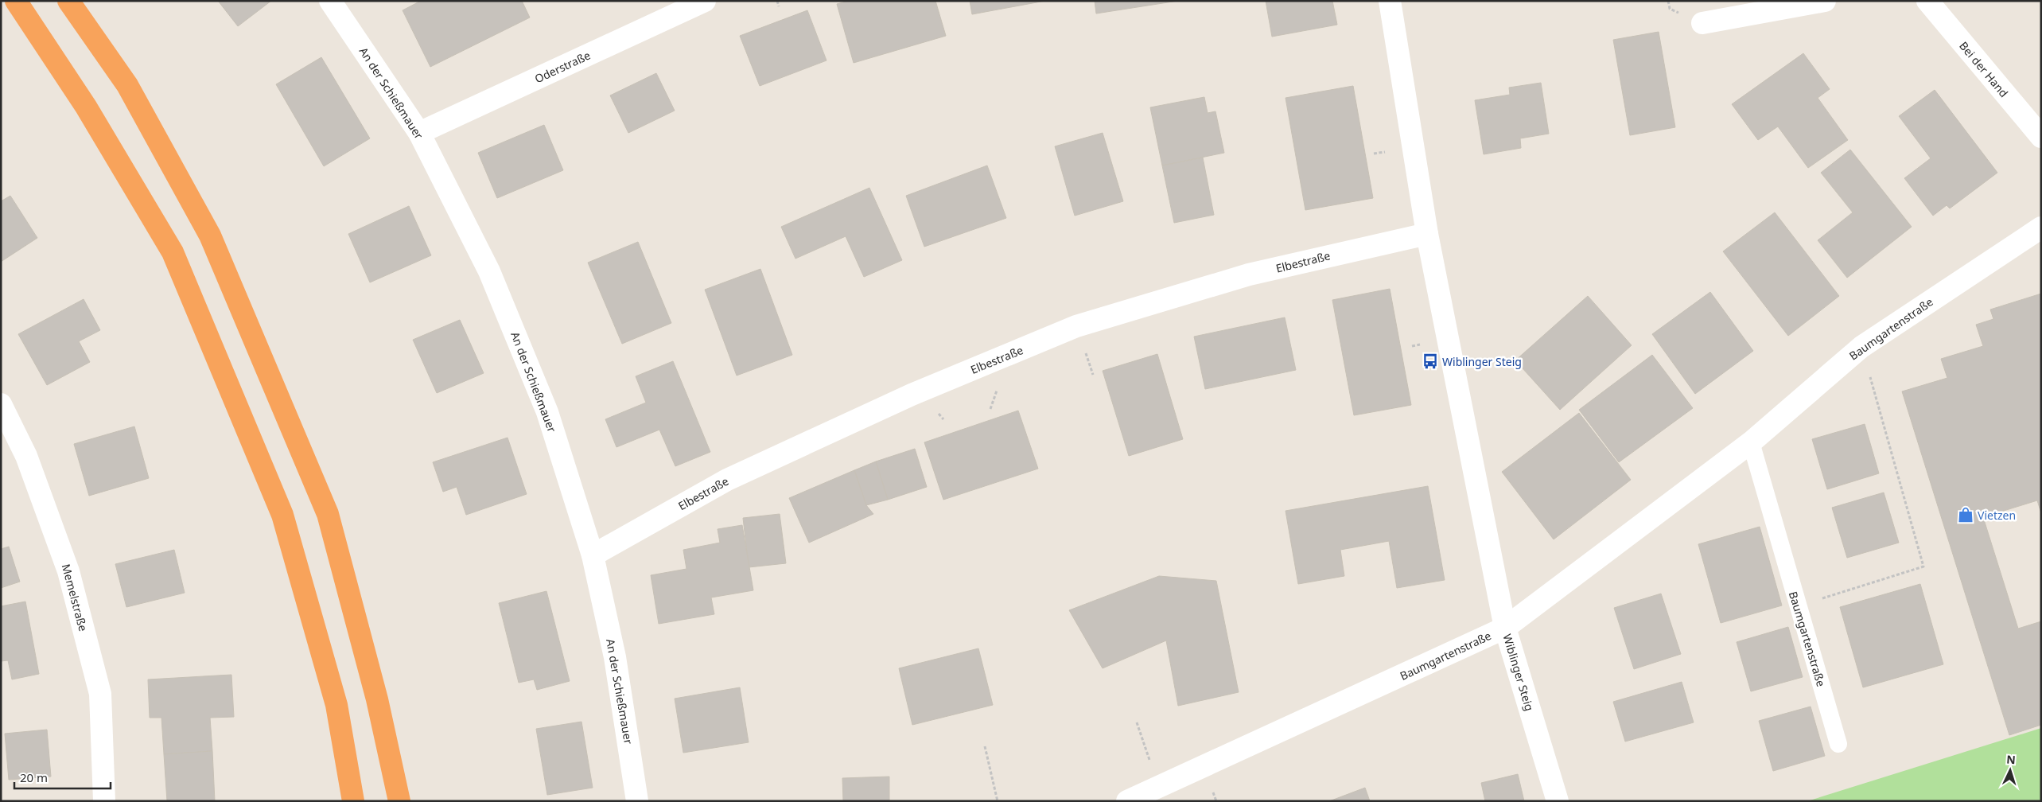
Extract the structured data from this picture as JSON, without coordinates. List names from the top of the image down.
{
  "streets": {
    "street": [
      "Oderstraße",
      "Bei der Hand",
      "An der Schießmauer",
      "Elbestraße",
      "Baumgartenstraße",
      "Memelstraße",
      "Wiblinger Steig"
    ]
  },
  "crossings": [
    ["Oderstraße", "An der Schießmauer"],
    ["An der Schießmauer", "Elbestraße"],
    ["Elbestraße", "Wiblinger Steig"],
    ["Baumgartenstraße", "Wiblinger Steig"]
  ],
  "places": {
    "bus stop": ["Wiblinger Steig"],
    "shop": ["Vietzen"]
  },
  "scale_bar": "20 m",
  "north": "top"
}
